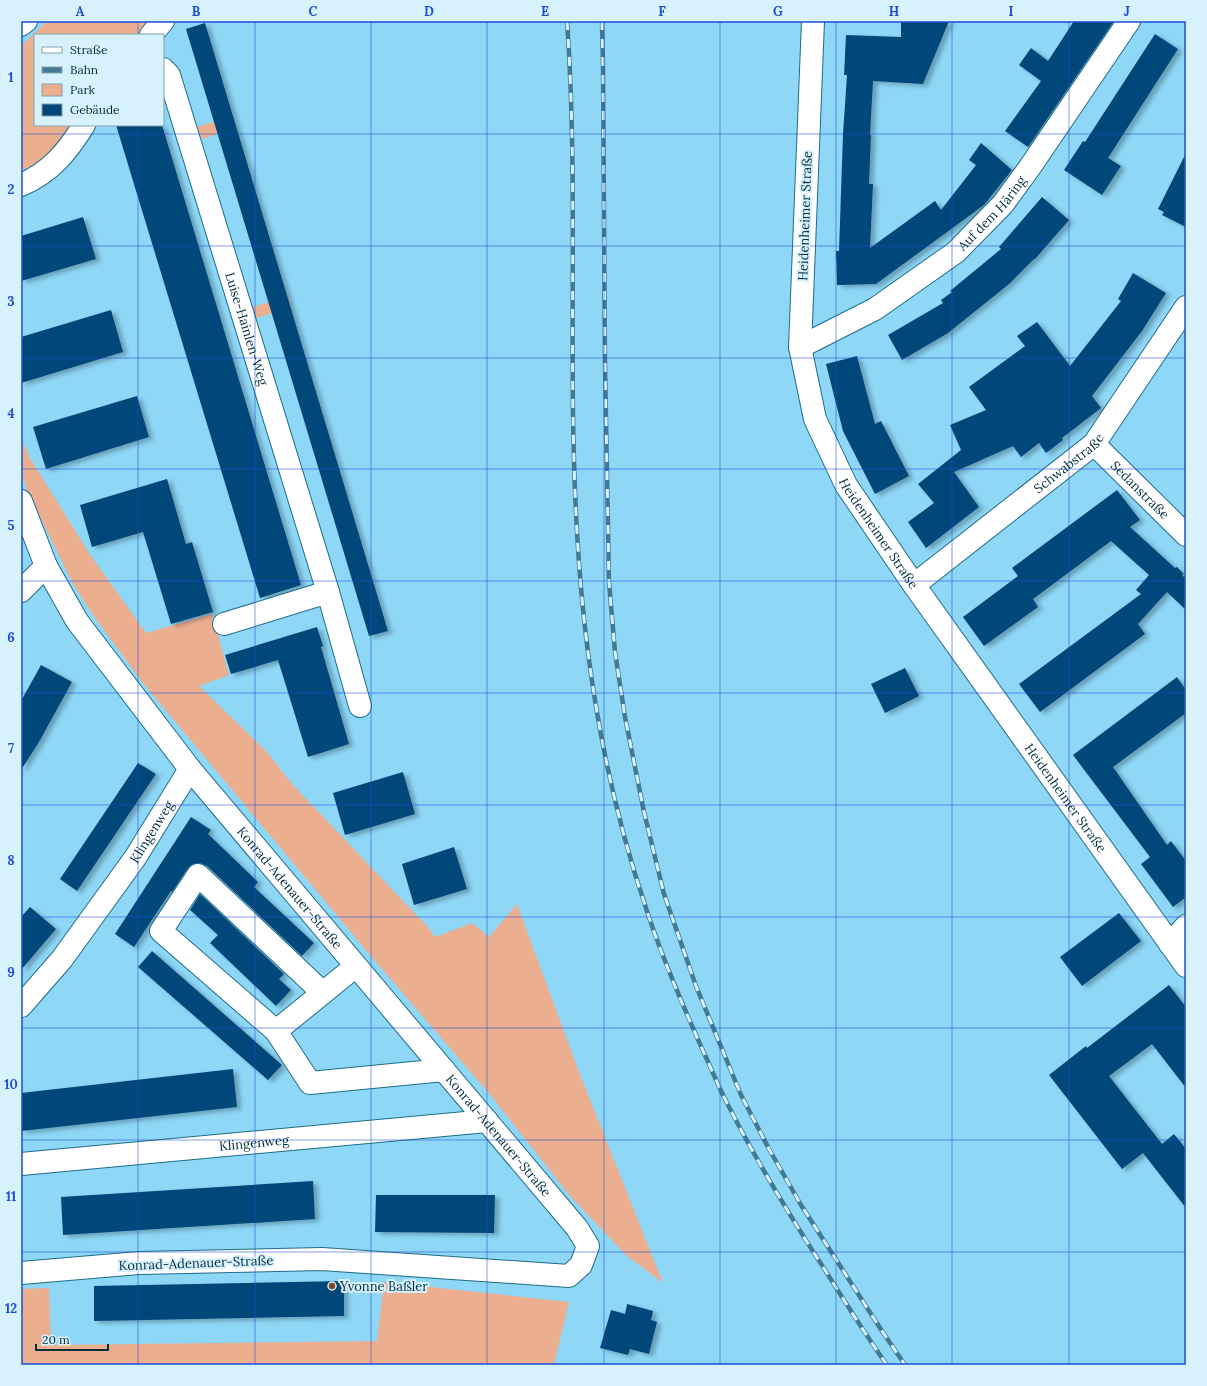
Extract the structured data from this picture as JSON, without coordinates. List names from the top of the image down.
{
  "streets": {
    "street": [
      "Auf dem Häring",
      "Heidenheimer Straße",
      "Luise-Hainlen-Weg",
      "Schwabstraße",
      "Sedanstraße",
      "Klingenweg",
      "Konrad-Adenauer-Straße"
    ]
  },
  "crossings": [
    ["Auf dem Häring", "Heidenheimer Straße"],
    ["Heidenheimer Straße", "Schwabstraße"],
    ["Schwabstraße", "Sedanstraße"],
    ["Klingenweg", "Konrad-Adenauer-Straße"]
  ],
  "places": ["Yvonne Baßler"],
  "legend": [
    "Straße",
    "Bahn",
    "Park",
    "Gebäude"
  ],
  "scale_bar": "20 m",
  "grid": {
    "columns": [
      "A",
      "B",
      "C",
      "D",
      "E",
      "F",
      "G",
      "H",
      "I",
      "J"
    ],
    "rows": [
      "1",
      "2",
      "3",
      "4",
      "5",
      "6",
      "7",
      "8",
      "9",
      "10",
      "11",
      "12"
    ]
  }
}
